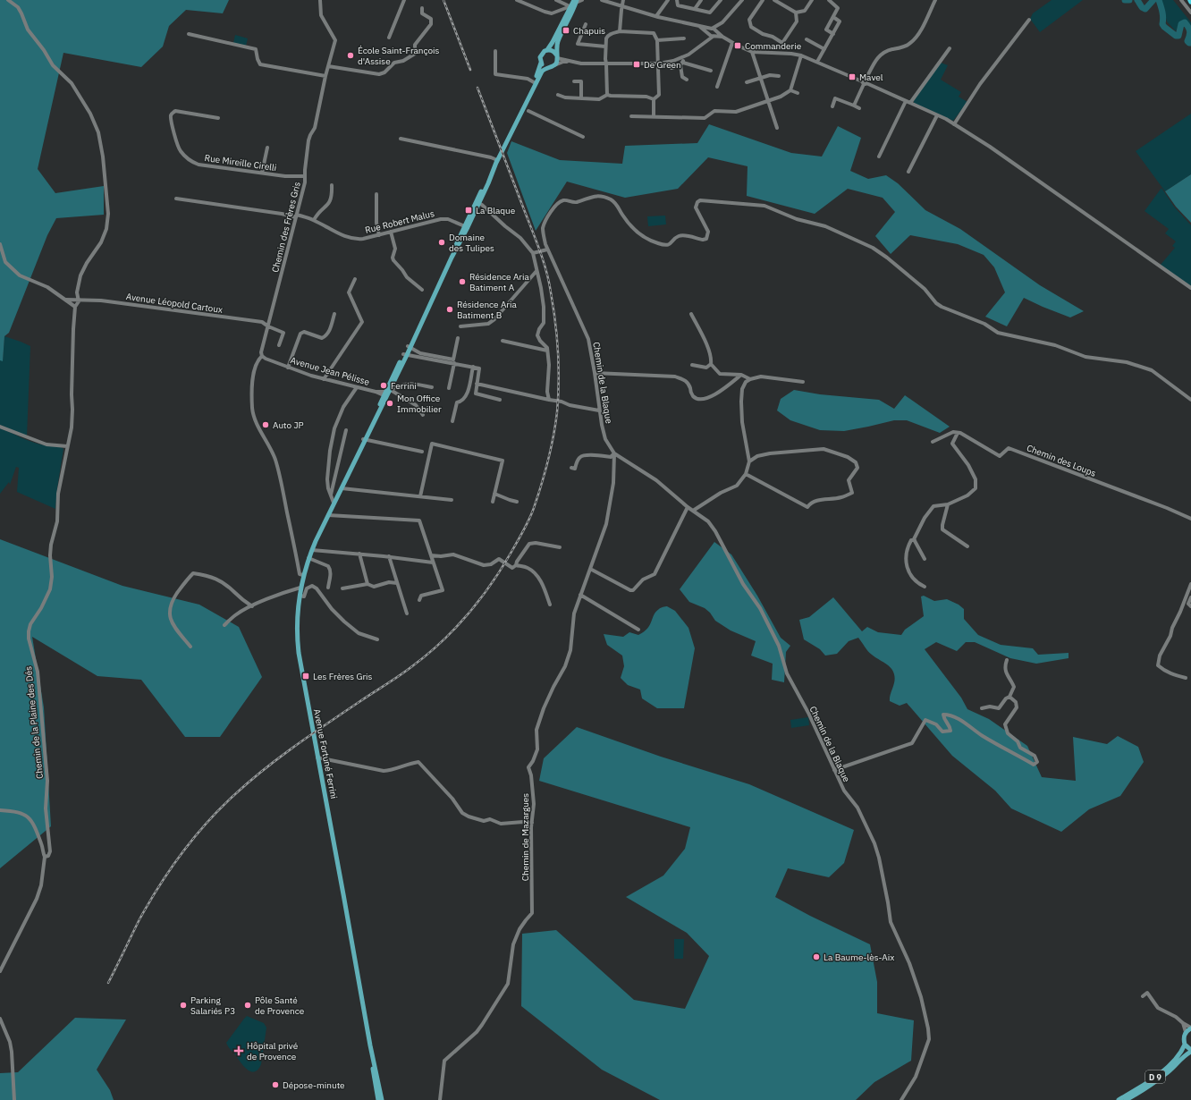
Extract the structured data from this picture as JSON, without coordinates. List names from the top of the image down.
{
  "streets": {
    "main road": ["Avenue Fortuné Ferrini", "D 9"],
    "street": [
      "Rue Mireille Cirelli",
      "Rue Robert Malus",
      "Chemin des Frères Gris",
      "Avenue Léopold Cartoux",
      "Avenue Jean Pélisse",
      "Chemin de la Blaque",
      "Chemin des Loups",
      "Chemin de la Plaine des Dés",
      "Chemin de Mazargues"
    ]
  },
  "crossings": [
    ["Rue Mireille Cirelli", "Chemin des Frères Gris"],
    ["Rue Robert Malus", "Chemin des Frères Gris"],
    ["Rue Robert Malus", "Avenue Fortuné Ferrini"],
    ["Chemin des Frères Gris", "Avenue Léopold Cartoux"],
    ["Chemin des Frères Gris", "Avenue Jean Pélisse"],
    ["Chemin des Frères Gris", "Avenue Fortuné Ferrini"],
    ["Avenue Jean Pélisse", "Avenue Fortuné Ferrini"],
    ["Chemin de la Blaque", "Chemin de Mazargues"]
  ],
  "places": {
    "transit": [
      "Chapuis",
      "Commanderie",
      "De Green",
      "Mavel",
      "La Blaque",
      "Les Frères Gris"
    ],
    "other": [
      "École Saint-François d'Assise",
      "Domaine des Tulipes",
      "Résidence Aria Batiment A",
      "Résidence Aria Batiment B",
      "Ferrini",
      "Mon Office Immobilier",
      "Auto JP",
      "La Baume-lès-Aix",
      "Parking Salariés P3",
      "Pôle Santé de Provence",
      "Dépose-minute"
    ],
    "health": ["Hôpital privé de Provence"]
  }
}
